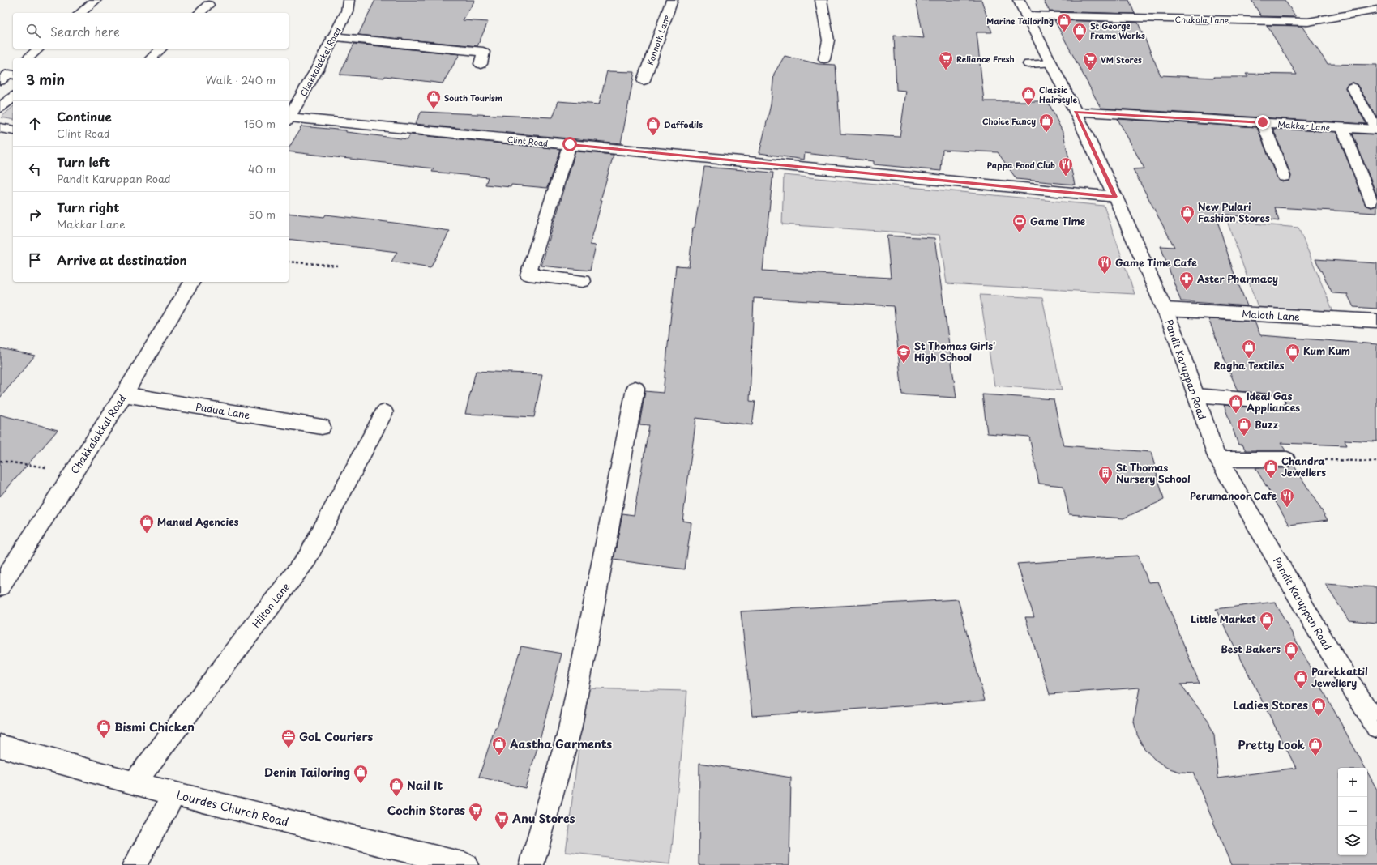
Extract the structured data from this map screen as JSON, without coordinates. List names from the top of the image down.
{
  "streets": {
    "street": [
      "Chakola Lane",
      "Konnoth Lane",
      "Chakkalakkal Road",
      "Makkar Lane",
      "Clint Road",
      "Maloth Lane",
      "Pandit Karuppan Road",
      "Padua Lane",
      "Hilton Lane",
      "Lourdes Church Road"
    ]
  },
  "crossings": [
    ["Chakola Lane", "Pandit Karuppan Road"],
    ["Chakkalakkal Road", "Padua Lane"],
    ["Makkar Lane", "Pandit Karuppan Road"],
    ["Clint Road", "Pandit Karuppan Road"],
    ["Maloth Lane", "Pandit Karuppan Road"],
    ["Hilton Lane", "Lourdes Church Road"]
  ],
  "places": {
    "shop": [
      "Marine Tailoring",
      "St George Frame Works",
      "Classic Hairstyle",
      "South Tourism",
      "Choice Fancy",
      "Daffodils",
      "New Pulari Fashion Stores",
      "Ragha Textiles",
      "Kum Kum",
      "Ideal Gas Appliances",
      "Buzz",
      "Chandra Jewellers",
      "Manuel Agencies",
      "Little Market",
      "Best Bakers",
      "Parekkattil Jewellery",
      "Ladies Stores",
      "Bismi Chicken",
      "Aastha Garments",
      "Pretty Look",
      "Denin Tailoring",
      "Nail It"
    ],
    "supermarket": [
      "Reliance Fresh",
      "VM Stores",
      "Cochin Stores",
      "Anu Stores"
    ],
    "restaurant": ["Pappa Food Club", "Game Time Cafe", "Perumanoor Cafe"],
    "sports": ["Game Time"],
    "pharmacy": ["Aster Pharmacy"],
    "school or university": ["St Thomas Girls' High School"],
    "building": ["St Thomas Nursery School"],
    "office": ["GoL Couriers"]
  },
  "page": {
    "search": "Search here",
    "heading": ["3 min", "Walk · 240 m"],
    "list": [
      ["Continue", "Clint Road", "150 m"],
      ["Turn left", "Pandit Karuppan Road", "40 m"],
      ["Turn right", "Makkar Lane", "50 m"],
      "Arrive at destination"
    ],
    "map_buttons": ["+", "−"]
  }
}
